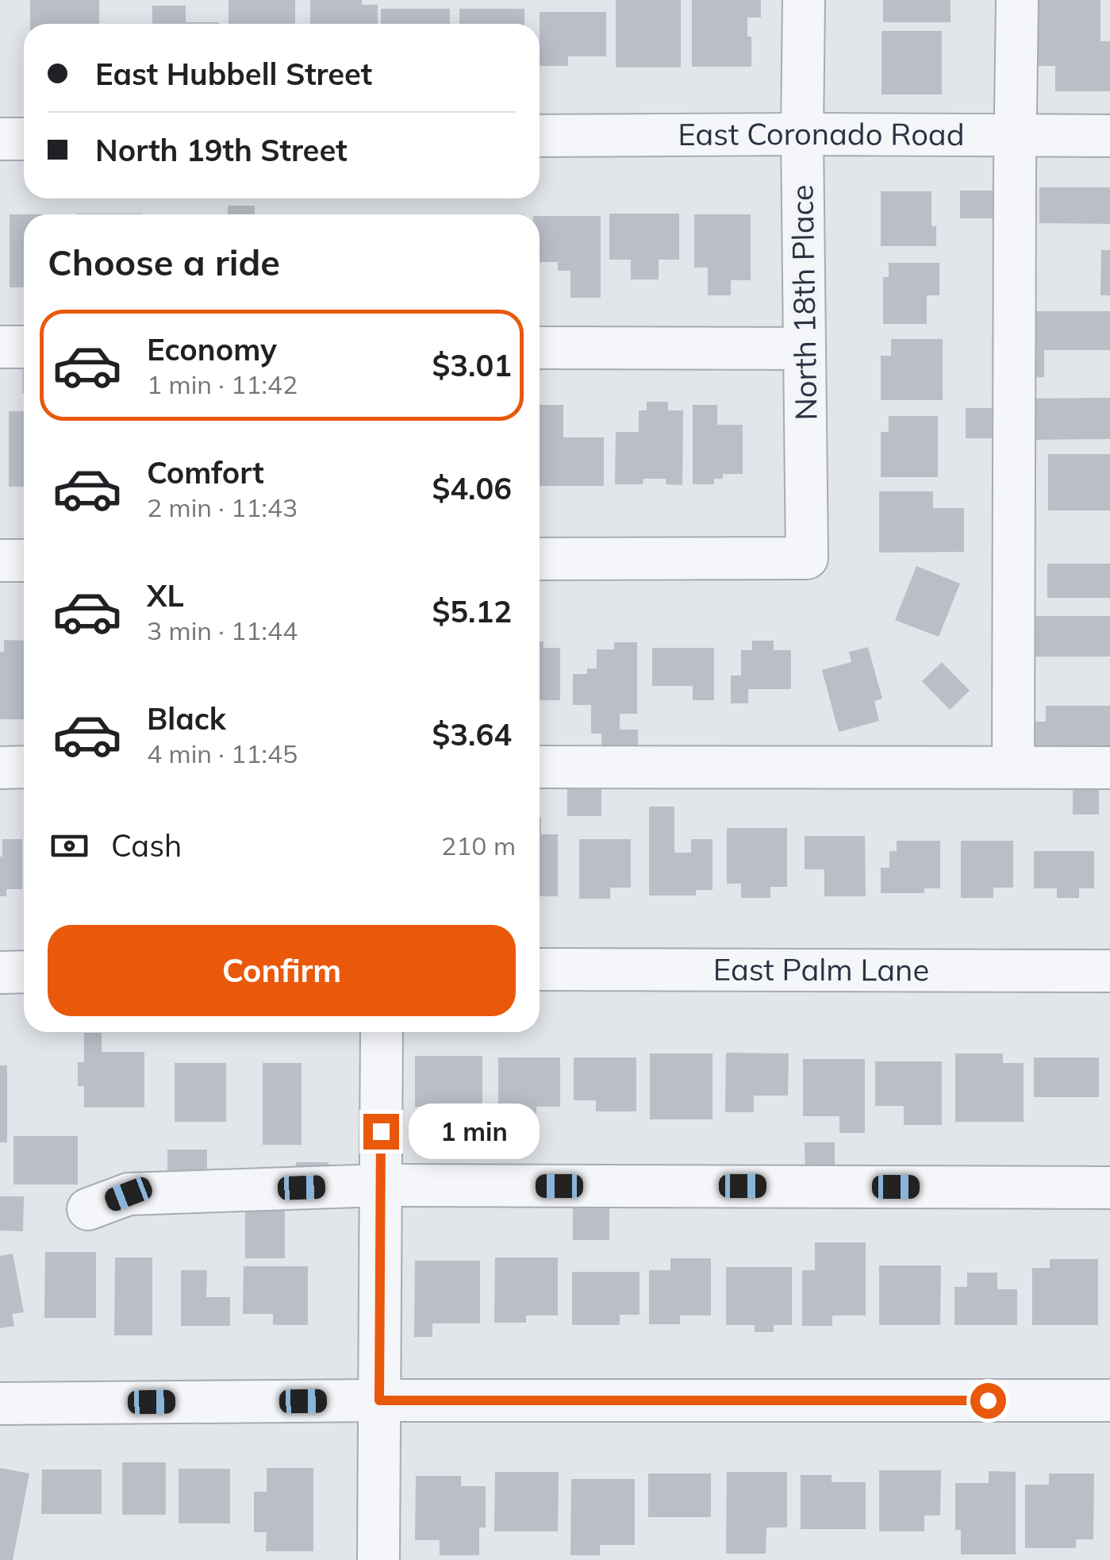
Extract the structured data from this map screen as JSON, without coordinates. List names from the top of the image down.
{
  "streets": {
    "street": ["East Coronado Road", "North 18th Place", "East Palm Lane"]
  },
  "crossings": [
    ["East Coronado Road", "North 18th Place"]
  ],
  "page": {
    "banner": ["East Hubbell Street", "North 19th Street"],
    "heading": "Choose a ride",
    "list": [
      {
        "name": "Economy",
        "note": "1 min · 11:42",
        "value": "$3.01"
      },
      {
        "name": "Comfort",
        "note": "2 min · 11:43",
        "value": "$4.06"
      },
      {
        "name": "XL",
        "note": "3 min · 11:44",
        "value": "$5.12"
      },
      {
        "name": "Black",
        "note": "4 min · 11:45",
        "value": "$3.64"
      }
    ],
    "pay": ["Cash", "210 m"],
    "buttons": "Confirm",
    "bubble": "1 min"
  }
}
